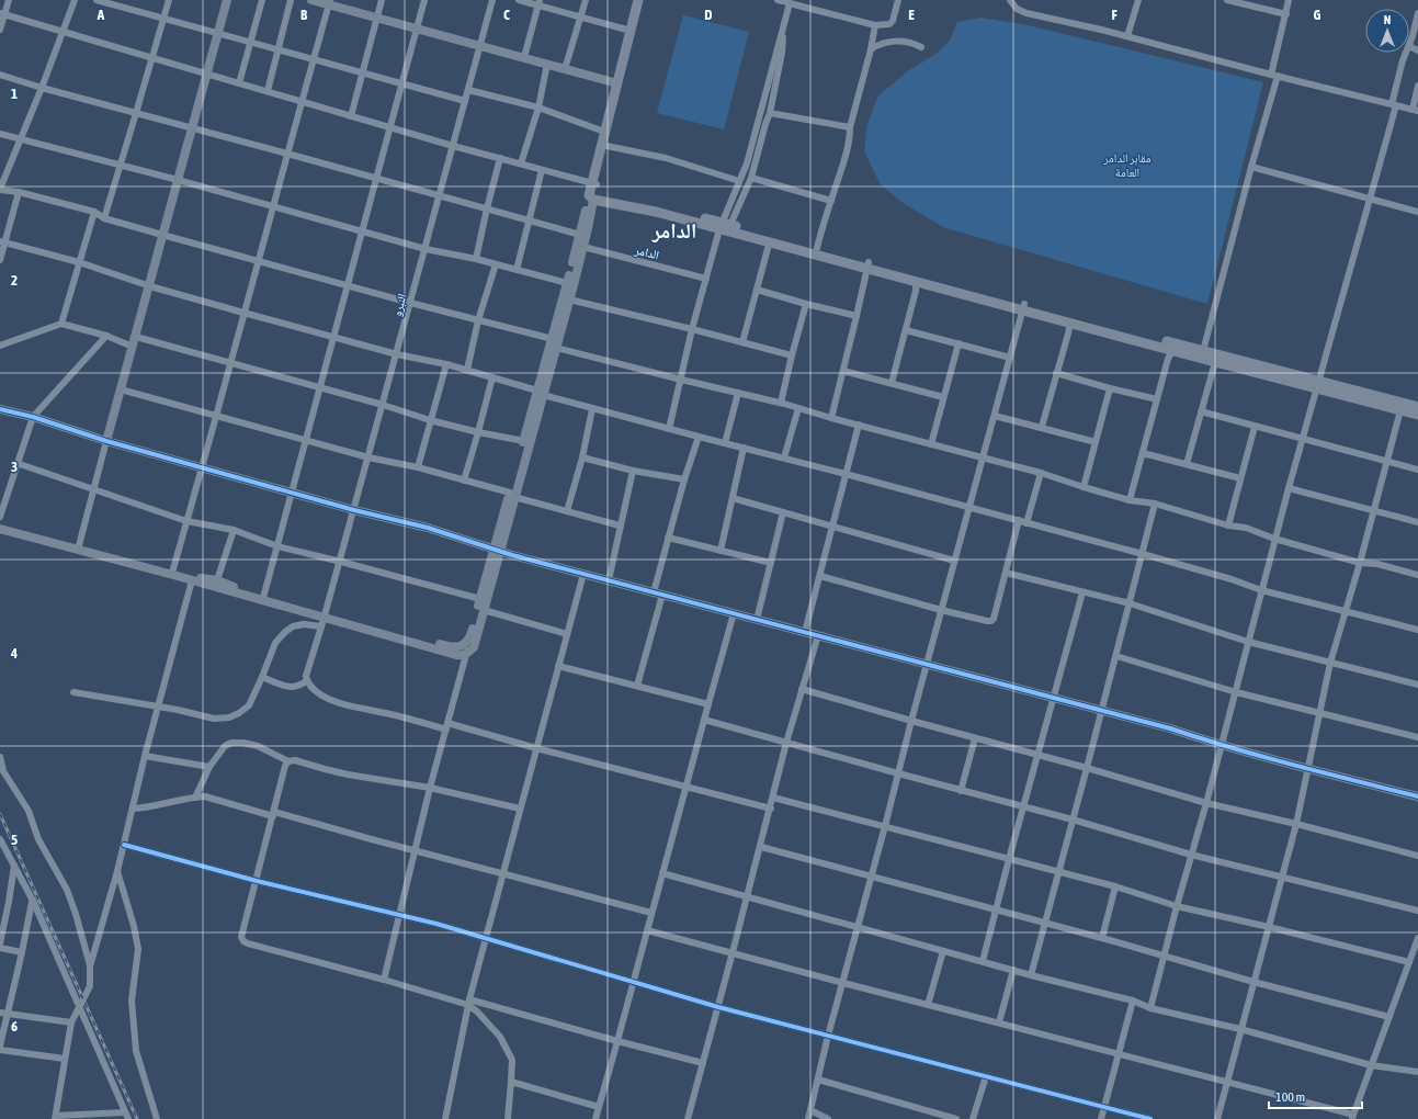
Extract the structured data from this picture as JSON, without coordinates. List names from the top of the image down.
{
  "streets": {
    "street": ["الدامر", "النبرو"]
  },
  "districts": ["الدامر"],
  "parks": ["مقابر الدامر العامة"],
  "scale_bar": "100 m",
  "north": "top",
  "grid": {
    "columns": [
      "A",
      "B",
      "C",
      "D",
      "E",
      "F",
      "G"
    ],
    "rows": [
      "1",
      "2",
      "3",
      "4",
      "5",
      "6"
    ]
  }
}
